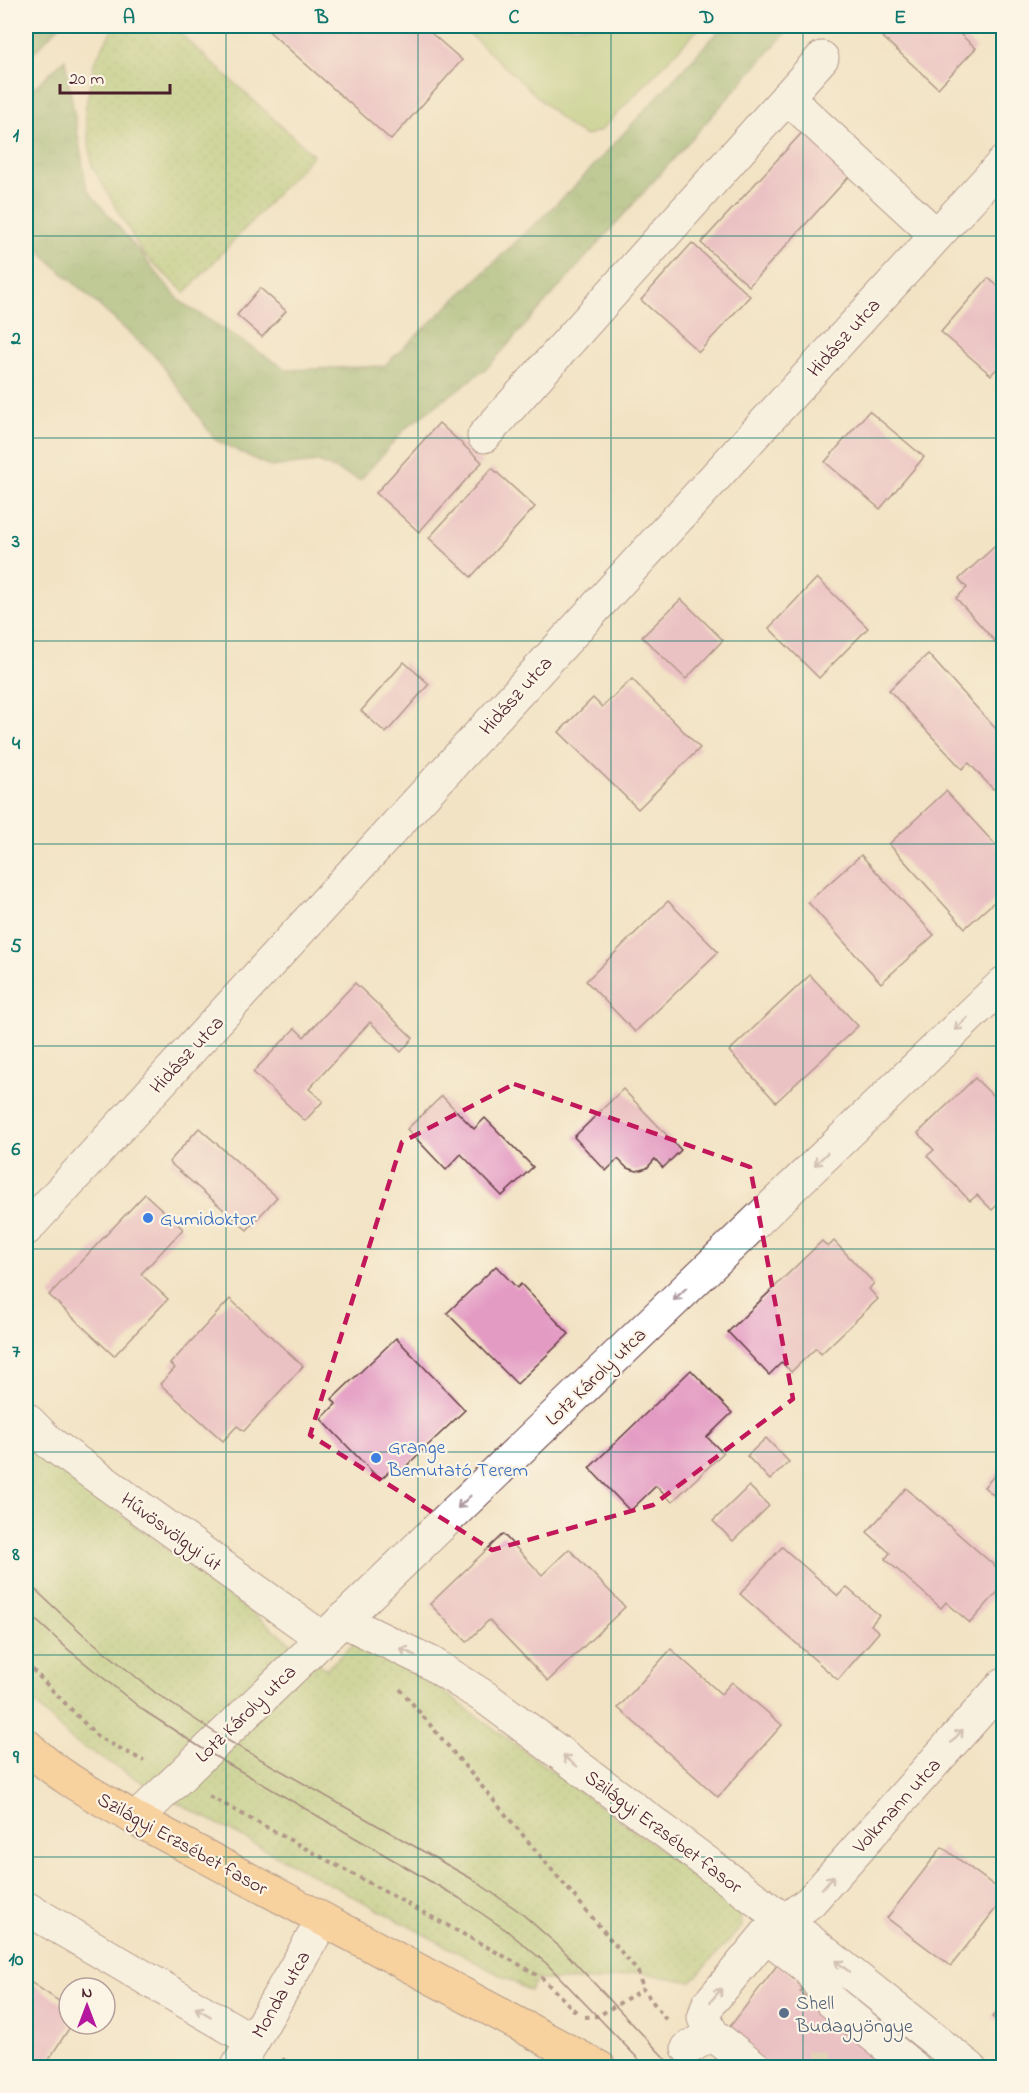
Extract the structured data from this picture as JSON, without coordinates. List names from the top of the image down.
{
  "streets": {
    "main road": ["Szilágyi Erzsébet fasor"],
    "street": [
      "Hidász utca",
      "Lotz Károly utca",
      "Hűvösvölgyi út",
      "Volkmann utca",
      "Monda utca"
    ]
  },
  "crossings": [
    ["Lotz Károly utca", "Hűvösvölgyi út"],
    ["Lotz Károly utca", "Szilágyi Erzsébet fasor"],
    ["Hűvösvölgyi út", "Szilágyi Erzsébet fasor"],
    ["Volkmann utca", "Szilágyi Erzsébet fasor"],
    ["Szilágyi Erzsébet fasor", "Monda utca"]
  ],
  "one_way": ["Lotz Károly utca", "Volkmann utca"],
  "places": ["Gumidoktor", "Grange Bemutató Terem", "Shell Budagyöngye"],
  "scale_bar": "20 m",
  "north": "top",
  "grid": {
    "columns": [
      "A",
      "B",
      "C",
      "D",
      "E"
    ],
    "rows": [
      "1",
      "2",
      "3",
      "4",
      "5",
      "6",
      "7",
      "8",
      "9",
      "10"
    ]
  }
}
